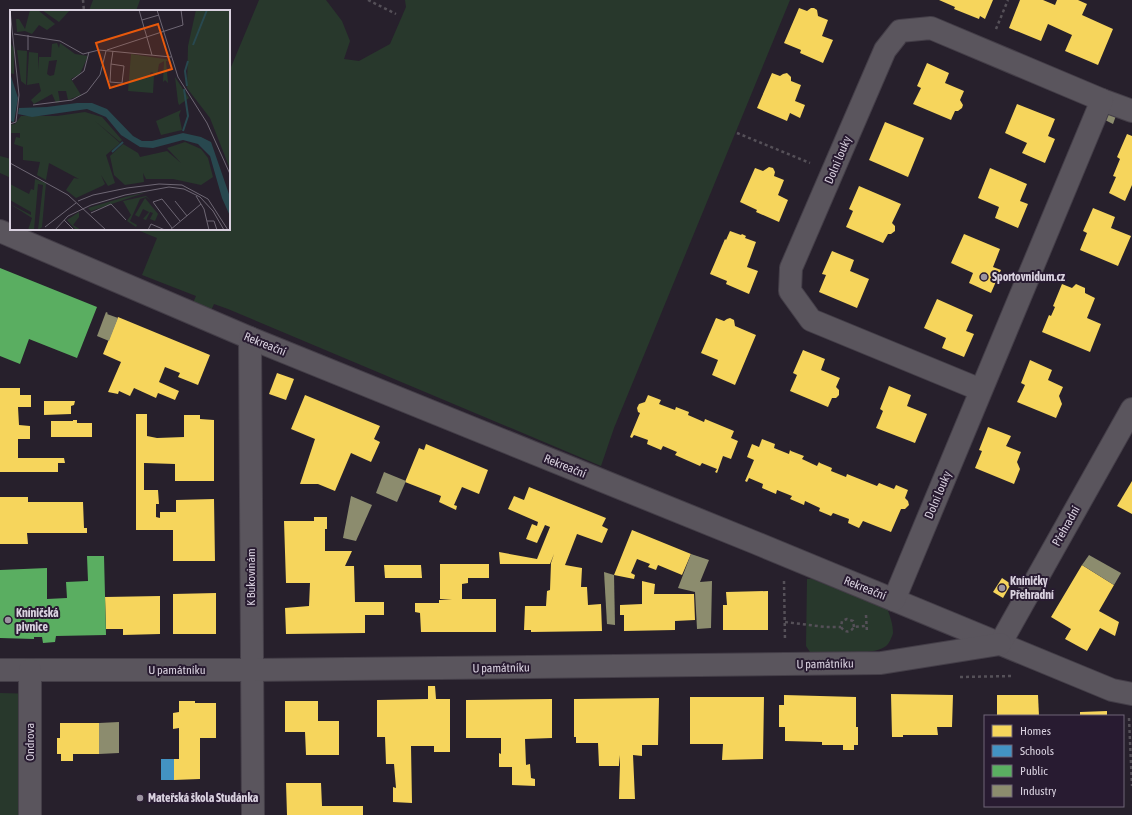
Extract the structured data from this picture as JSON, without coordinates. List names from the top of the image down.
{
  "streets": {
    "street": [
      "Dolní louky",
      "Rekreační",
      "Přehradní",
      "K Bukovinám",
      "U památníku",
      "Ondrova"
    ]
  },
  "crossings": [
    ["Dolní louky", "Rekreační"],
    ["Rekreační", "Přehradní"],
    ["Rekreační", "K Bukovinám"],
    ["Rekreační", "U památníku"],
    ["Přehradní", "U památníku"],
    ["K Bukovinám", "U památníku"],
    ["U památníku", "Ondrova"]
  ],
  "places": [
    "Sportovnidum.cz",
    "Kníničky Přehradní",
    "Kníničská pivnice",
    "Mateřská škola Studánka"
  ],
  "legend": [
    "Homes",
    "Schools",
    "Public",
    "Industry"
  ]
}
